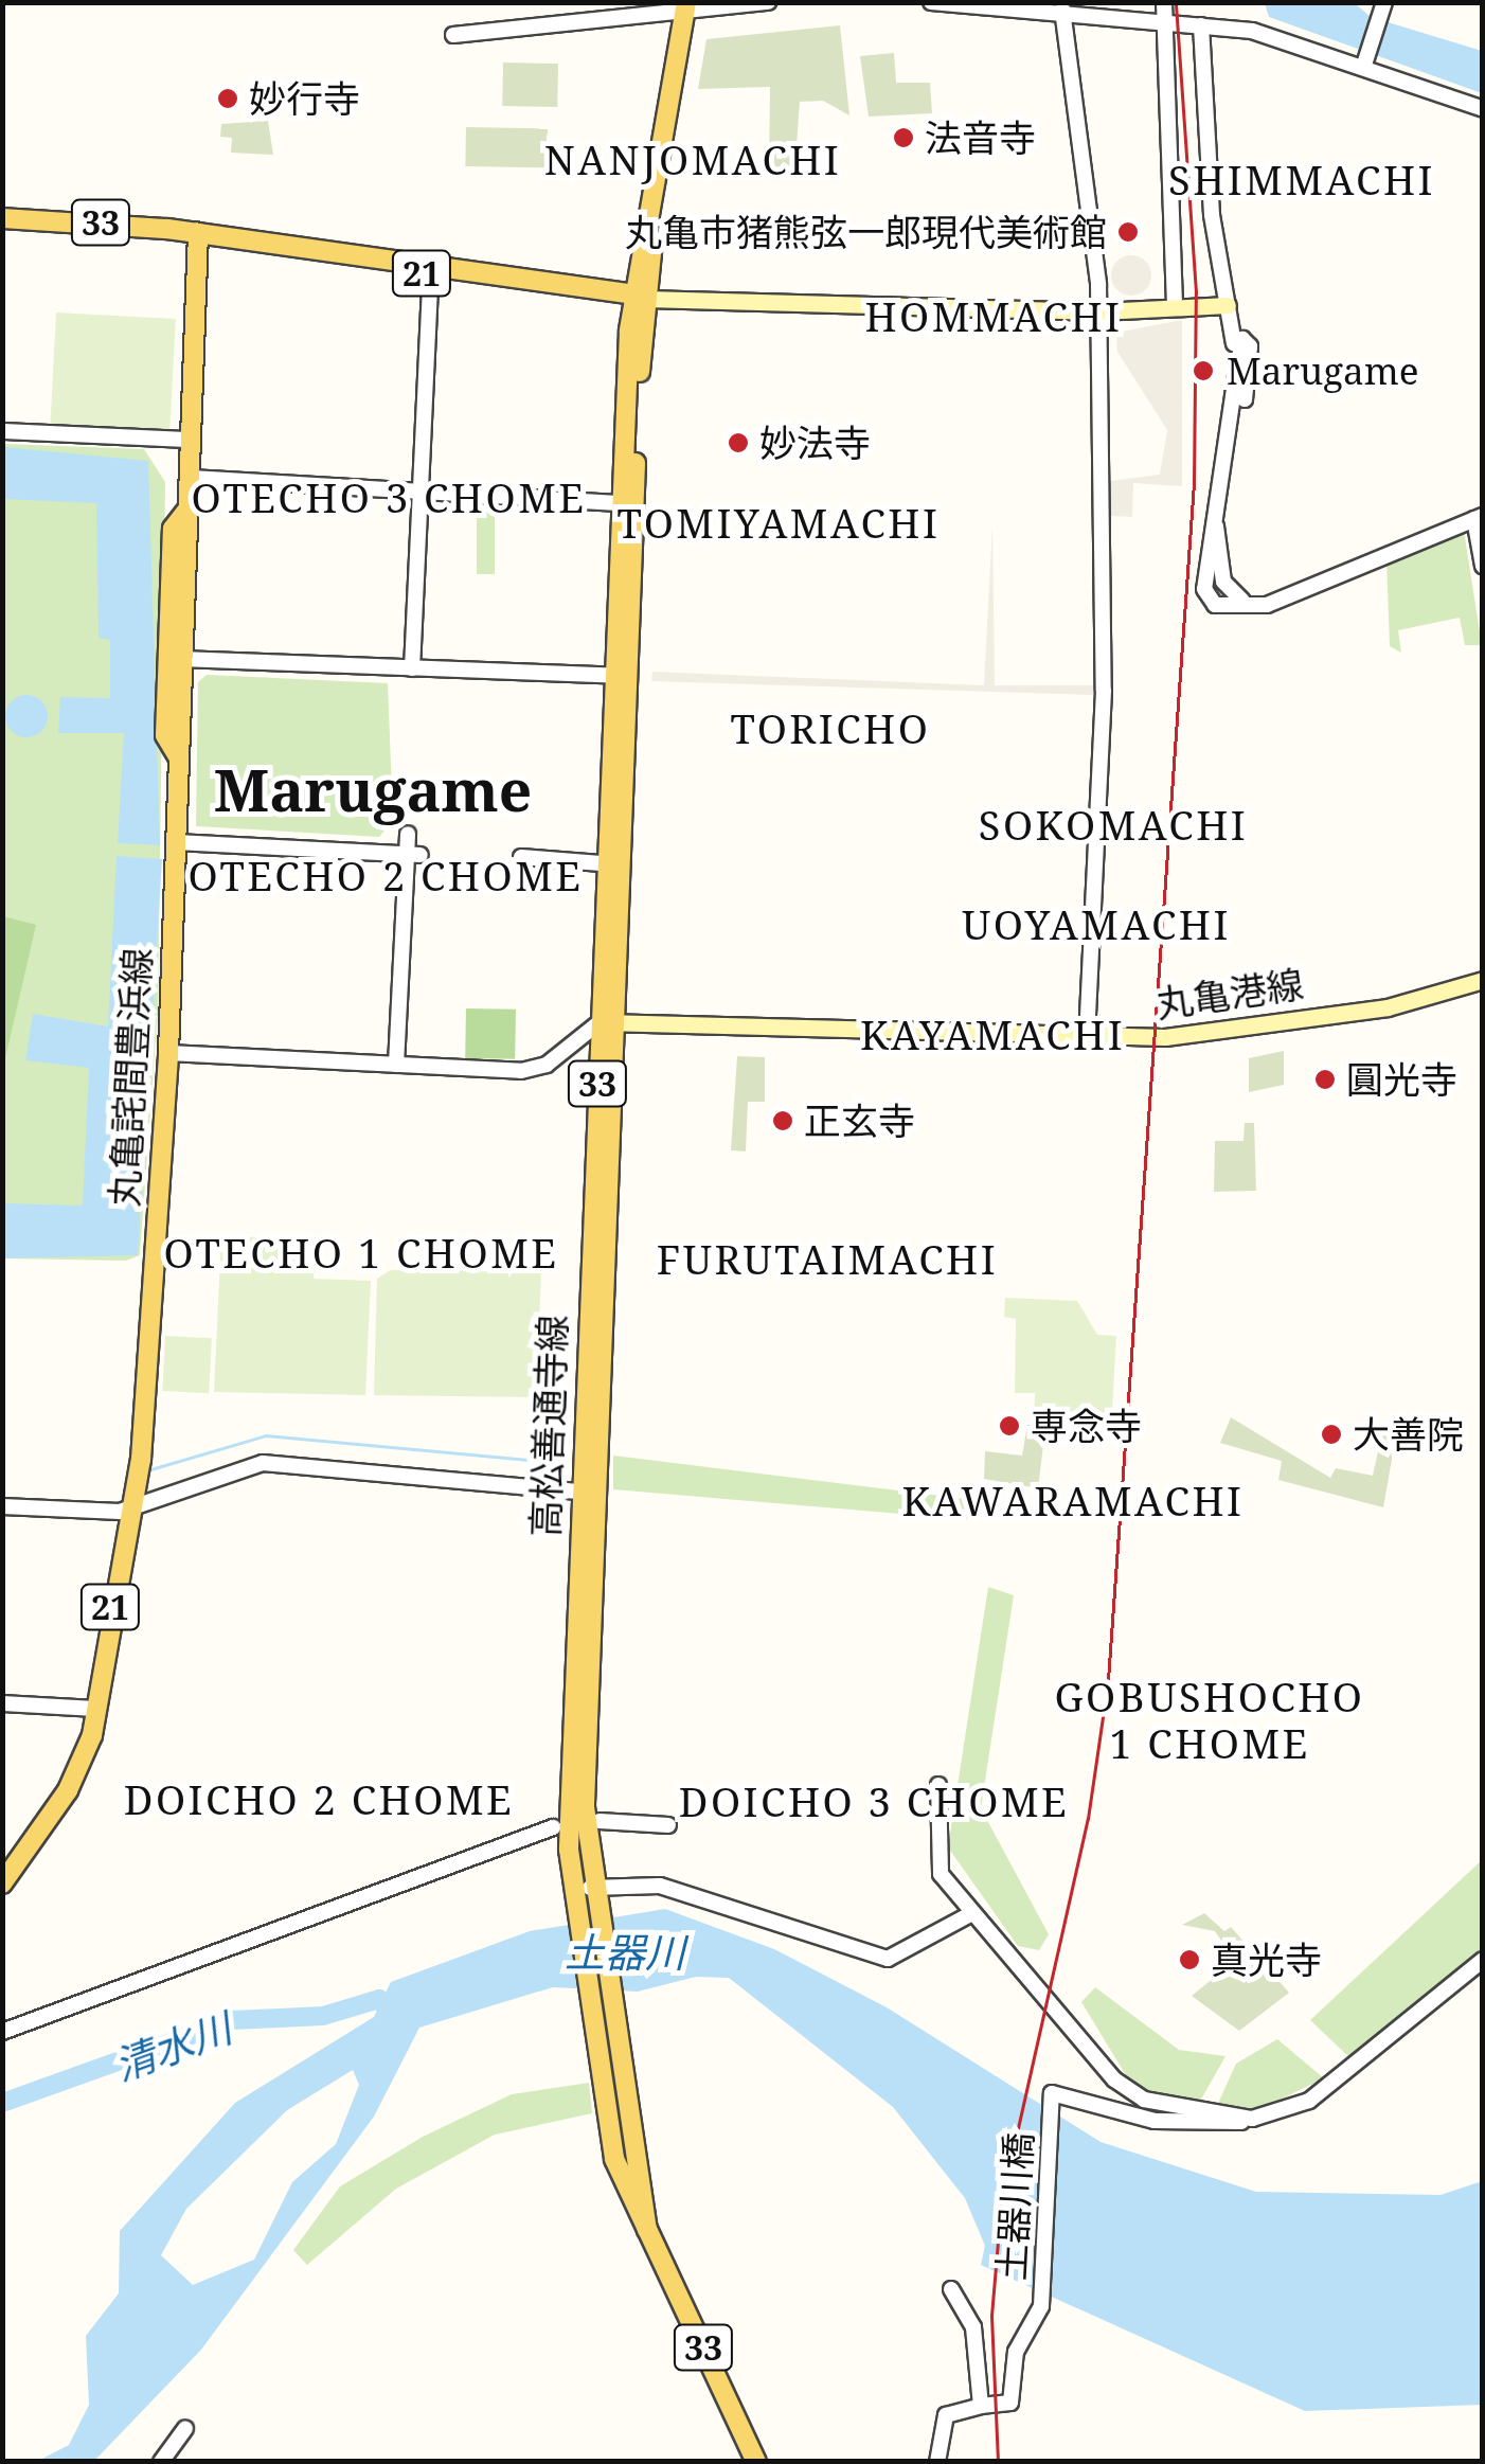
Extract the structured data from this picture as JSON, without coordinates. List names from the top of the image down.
{
  "streets": {
    "main road": [
      "33",
      "21",
      "丸亀港線",
      "丸亀詫間豊浜線",
      "高松善通寺線"
    ],
    "street": ["土器川橋"]
  },
  "crossings": [
    ["33", "21"],
    ["33", "丸亀詫間豊浜線"],
    ["21", "丸亀詫間豊浜線"],
    ["21", "高松善通寺線"],
    ["丸亀港線", "高松善通寺線"]
  ],
  "districts": [
    "NANJOMACHI",
    "SHIMMACHI",
    "HOMMACHI",
    "OTECHO 3 CHOME",
    "TOMIYAMACHI",
    "TORICHO",
    "Marugame",
    "SOKOMACHI",
    "OTECHO 2 CHOME",
    "UOYAMACHI",
    "KAYAMACHI",
    "OTECHO 1 CHOME",
    "FURUTAIMACHI",
    "KAWARAMACHI",
    "GOBUSHOCHO 1 CHOME",
    "DOICHO 2 CHOME",
    "DOICHO 3 CHOME"
  ],
  "water": ["土器川", "清水川"],
  "places": [
    "妙行寺",
    "法音寺",
    "丸亀市猪熊弦一郎現代美術館",
    "Marugame",
    "妙法寺",
    "圓光寺",
    "正玄寺",
    "専念寺",
    "大善院",
    "真光寺"
  ]
}
